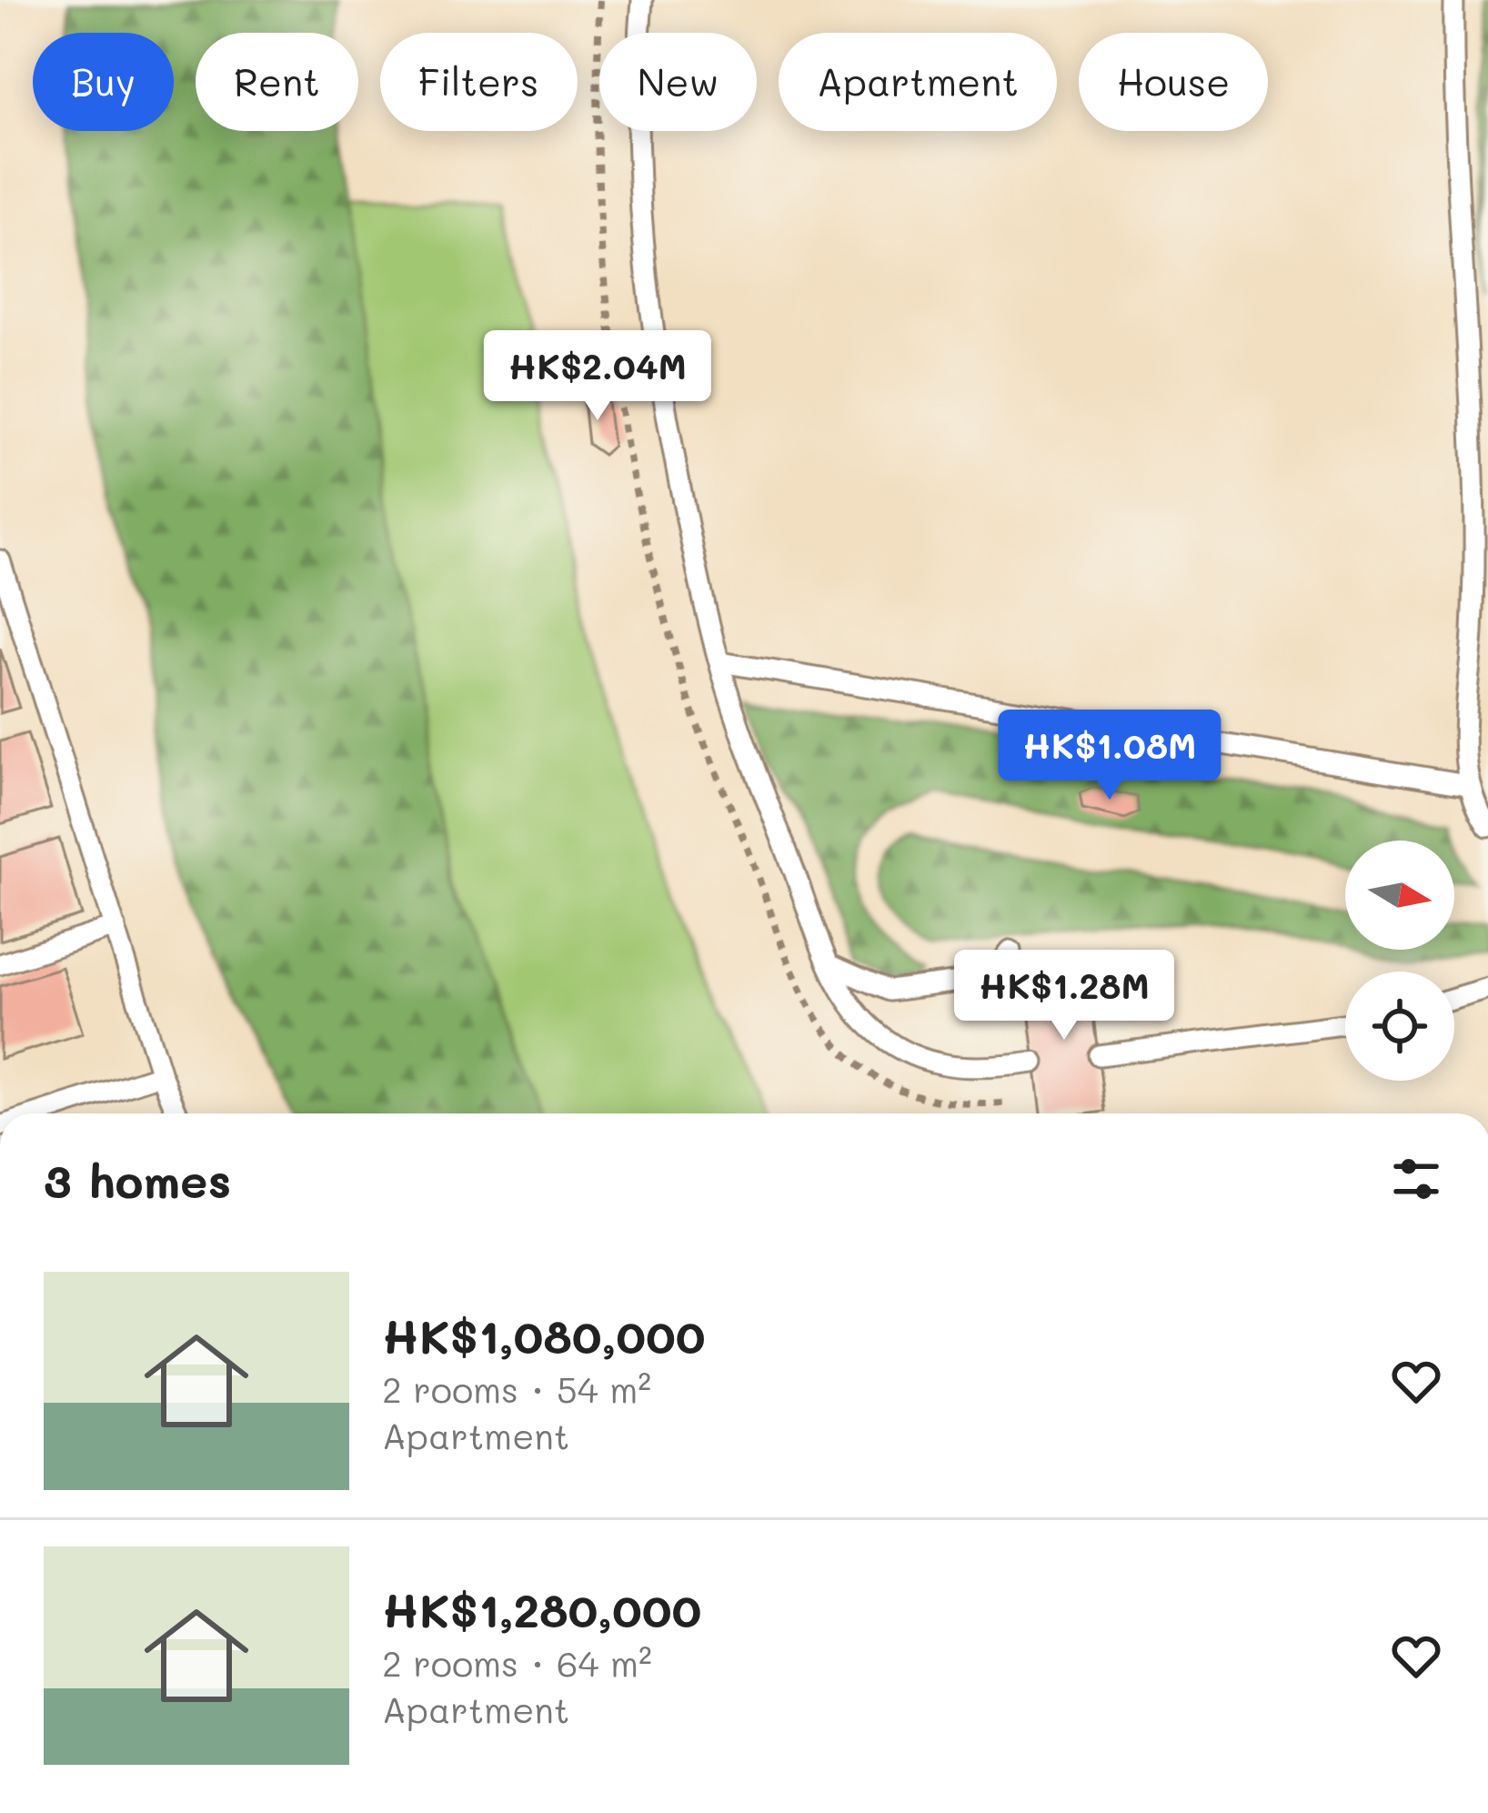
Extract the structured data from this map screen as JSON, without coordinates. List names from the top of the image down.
{
  "north": "right",
  "page": {
    "chip": [
      "Buy",
      "Rent",
      "Filters",
      "New",
      "Apartment",
      "House"
    ],
    "price": ["HK$2.04M", "HK$1.08M", "HK$1.28M"],
    "heading": "3 homes",
    "list": [
      {
        "name": "HK$1,080,000",
        "note": "2 rooms · 54 m² · Apartment"
      },
      {
        "name": "HK$1,280,000",
        "note": "2 rooms · 64 m² · Apartment"
      }
    ]
  }
}
